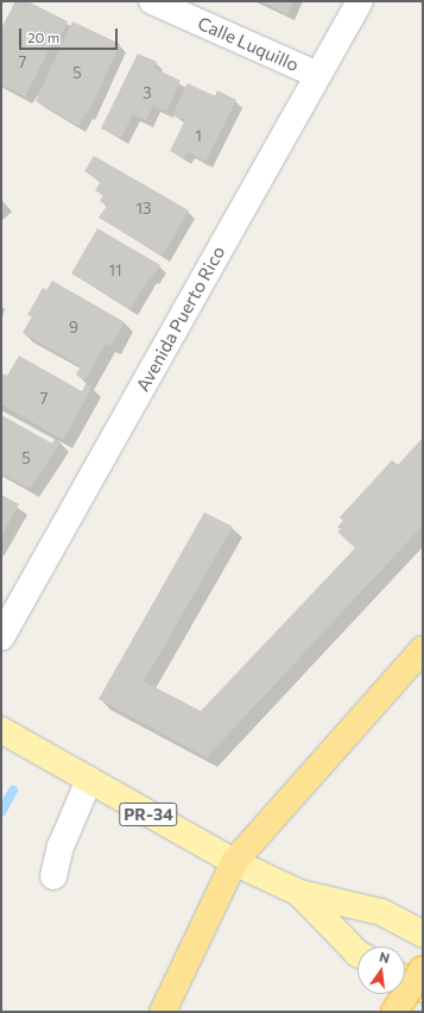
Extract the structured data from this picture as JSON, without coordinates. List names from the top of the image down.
{
  "streets": {
    "main road": ["PR-34"],
    "street": ["Calle Luquillo", "Avenida Puerto Rico"]
  },
  "crossings": [
    ["Calle Luquillo", "Avenida Puerto Rico"]
  ],
  "house_numbers": [
    "7",
    "5",
    "3",
    "1",
    "13",
    "11",
    "9",
    "7",
    "5"
  ],
  "scale_bar": "20 m",
  "north": "top"
}
